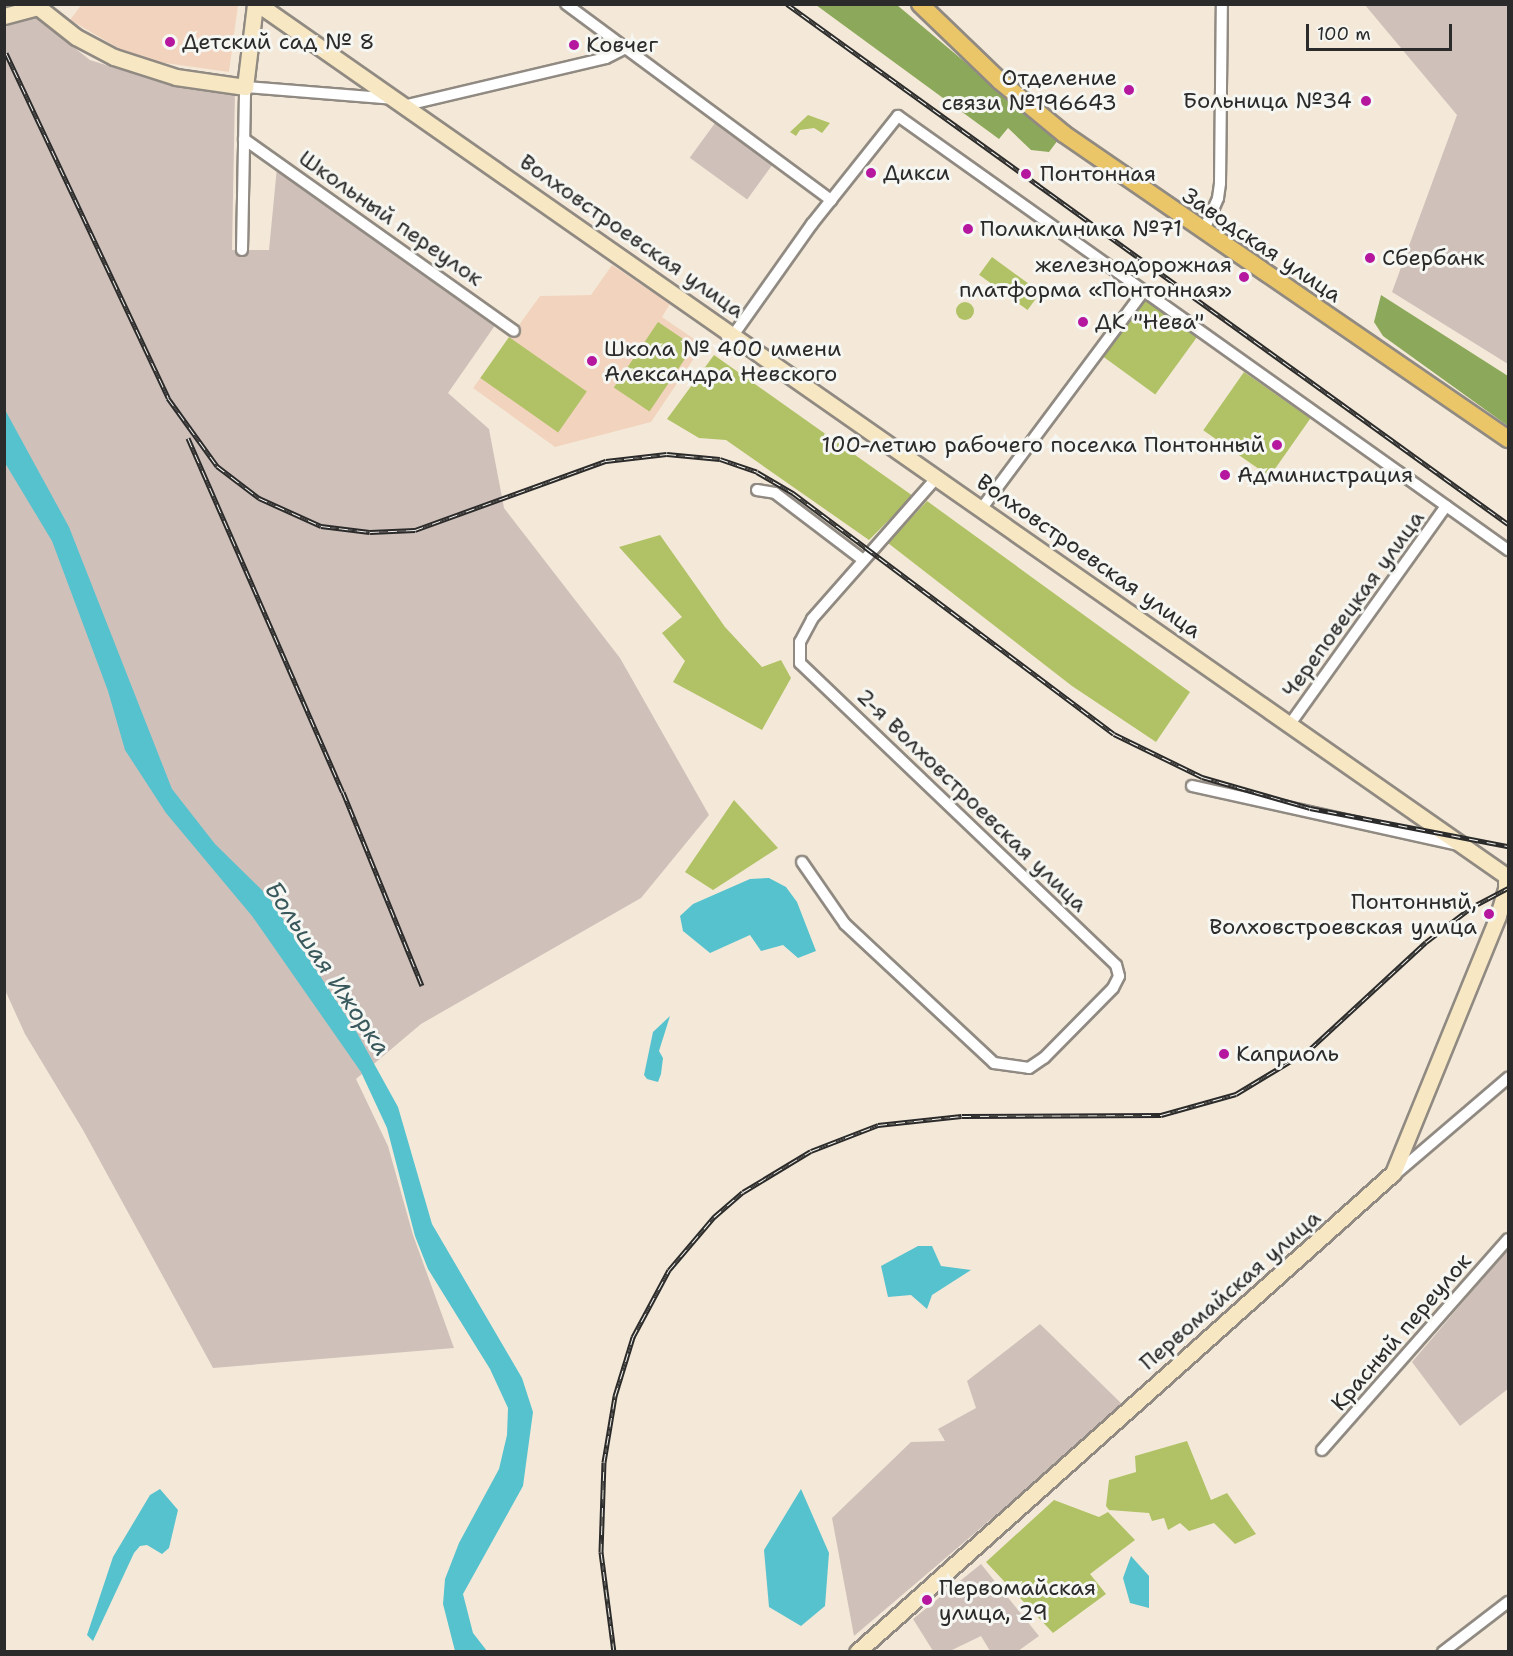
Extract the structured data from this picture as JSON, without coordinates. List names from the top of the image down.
{
  "streets": {
    "main road": ["Заводская улица"],
    "street": [
      "Школьный переулок",
      "Волховстроевская улица",
      "Череповецкая улица",
      "2-я Волховстроевская улица",
      "Первомайская улица",
      "Красный переулок"
    ]
  },
  "crossings": [
    ["Волховстроевская улица", "Череповецкая улица"],
    ["Волховстроевская улица", "Первомайская улица"]
  ],
  "water": ["Большая Ижорка"],
  "places": [
    "Детский сад № 8",
    "Ковчег",
    "Отделение связи №196643",
    "Больница №34",
    "Дикси",
    "Понтонная",
    "Поликлиника №71",
    "Сбербанк",
    "железнодорожная платформа «Понтонная»",
    "ДК \"Нева\"",
    "Школа № 400 имени Александра Невского",
    "100-летию рабочего поселка Понтонный",
    "Администрация",
    "Понтонный, Волховстроевская улица",
    "Каприоль",
    "Первомайская улица, 29"
  ],
  "scale_bar": "100 m"
}
